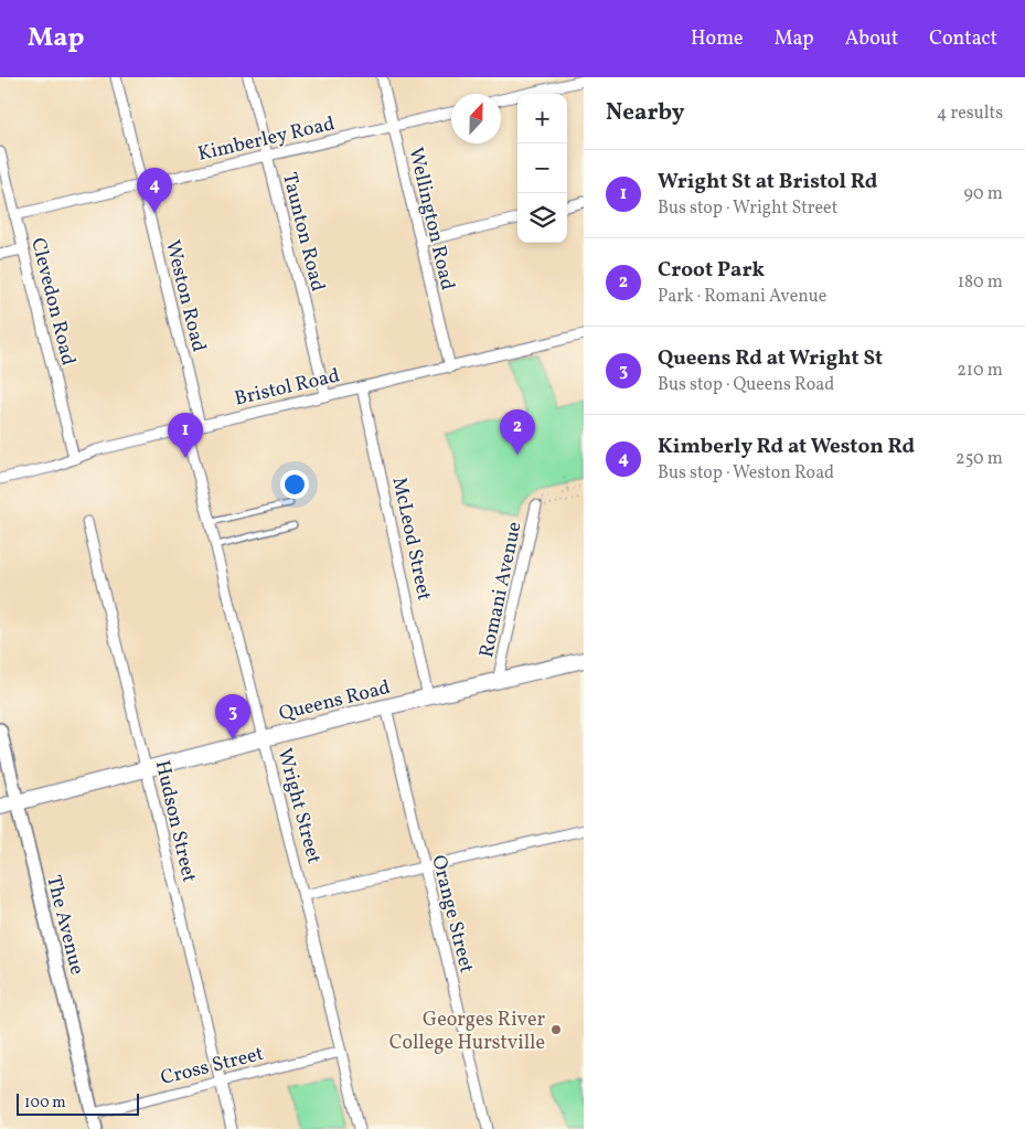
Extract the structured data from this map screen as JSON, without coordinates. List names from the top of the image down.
{
  "streets": {
    "main road": ["Queens Road"],
    "street": [
      "Kimberley Road",
      "Wellington Road",
      "Taunton Road",
      "Weston Road",
      "Clevedon Road",
      "Bristol Road",
      "McLeod Street",
      "Romani Avenue",
      "Wright Street",
      "Hudson Street",
      "Orange Street",
      "The Avenue",
      "Cross Street"
    ]
  },
  "crossings": [
    ["Kimberley Road", "Wellington Road"],
    ["Kimberley Road", "Taunton Road"],
    ["Kimberley Road", "Weston Road"],
    ["Kimberley Road", "Clevedon Road"],
    ["Wellington Road", "Bristol Road"],
    ["Taunton Road", "Bristol Road"],
    ["Weston Road", "Bristol Road"],
    ["Clevedon Road", "Bristol Road"],
    ["Bristol Road", "McLeod Street"],
    ["Bristol Road", "Wright Street"],
    ["McLeod Street", "Queens Road"],
    ["Romani Avenue", "Queens Road"],
    ["Queens Road", "Wright Street"],
    ["Queens Road", "Hudson Street"],
    ["Queens Road", "Orange Street"],
    ["Queens Road", "The Avenue"],
    ["Wright Street", "Cross Street"],
    ["Hudson Street", "Cross Street"],
    ["The Avenue", "Cross Street"]
  ],
  "places": ["Georges River College Hurstville"],
  "scale_bar": "100 m",
  "north": "top",
  "page": {
    "header": "Map",
    "nav": [
      "Home",
      "Map",
      "About",
      "Contact"
    ],
    "heading": ["Nearby", "4 results"],
    "map_buttons": ["+", "−"],
    "list": [
      {
        "mark": "1",
        "name": "Wright St at Bristol Rd",
        "note": "Bus stop · Wright Street",
        "value": "90 m"
      },
      {
        "mark": "2",
        "name": "Croot Park",
        "note": "Park · Romani Avenue",
        "value": "180 m"
      },
      {
        "mark": "3",
        "name": "Queens Rd at Wright St",
        "note": "Bus stop · Queens Road",
        "value": "210 m"
      },
      {
        "mark": "4",
        "name": "Kimberly Rd at Weston Rd",
        "note": "Bus stop · Weston Road",
        "value": "250 m"
      }
    ],
    "pins": [
      "4",
      "2",
      "1",
      "3"
    ],
    "scale": "100 m"
  }
}
